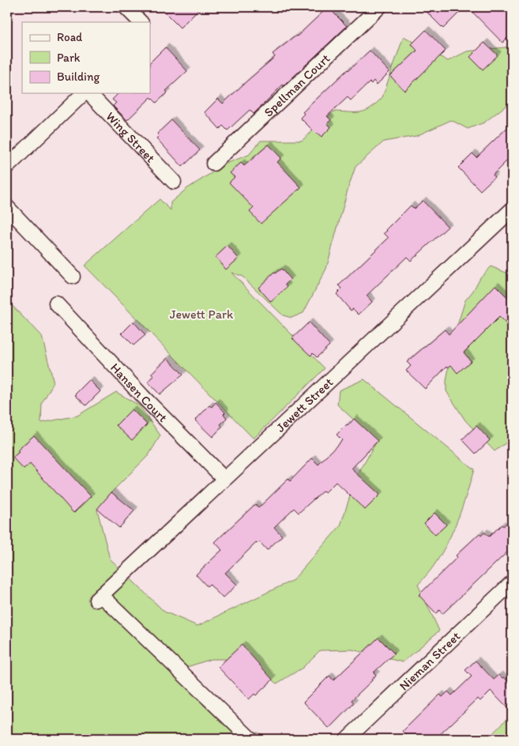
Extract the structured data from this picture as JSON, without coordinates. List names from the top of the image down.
{
  "streets": {
    "street": [
      "Spellman Court",
      "Wing Street",
      "Hansen Court",
      "Jewett Street",
      "Nieman Street"
    ]
  },
  "crossings": [
    ["Hansen Court", "Jewett Street"]
  ],
  "parks": ["Jewett Park"],
  "legend": ["Road", "Park", "Building"]
}
